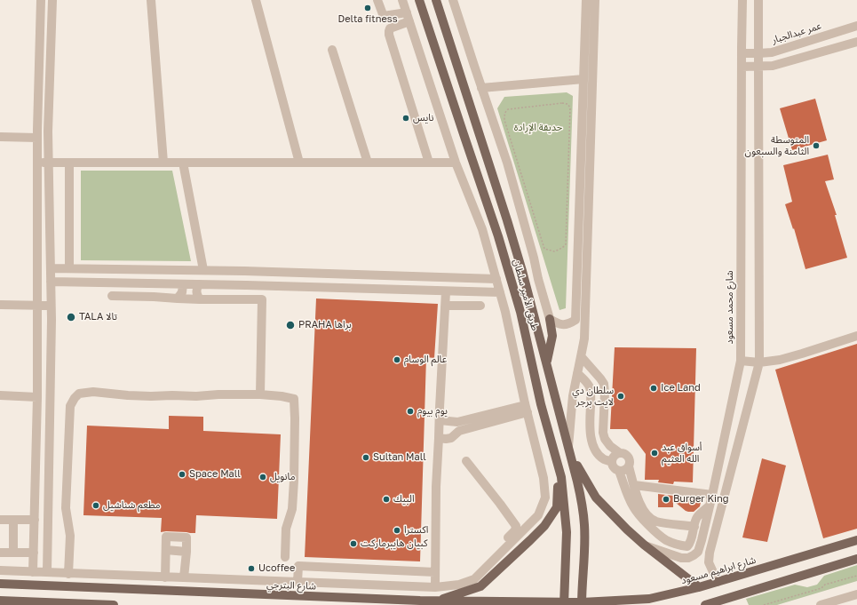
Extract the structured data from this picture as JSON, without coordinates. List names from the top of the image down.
{
  "streets": {
    "main road": ["طريق الأمير سلطان", "شارع ابراهيم مسعود", "شارع البترجي"],
    "street": ["عمر عبدالجبار", "شارع محمد مسعود"]
  },
  "crossings": [
    ["عمر عبدالجبار", "شارع محمد مسعود"],
    ["طريق الأمير سلطان", "شارع ابراهيم مسعود"],
    ["طريق الأمير سلطان", "شارع البترجي"],
    ["شارع ابراهيم مسعود", "شارع البترجي"]
  ],
  "parks": ["حديقة الإرادة"],
  "places": [
    "Delta fitness",
    "نايس",
    "المتوسطة الثامنة والسبعون",
    "TALA تالا",
    "PRAHA براها",
    "عالم الوسام",
    "Ice Land",
    "سلطان دي لايت برجر",
    "يوم بيوم",
    "أسواق عبد الله العثيم",
    "Sultan Mall",
    "Space Mall",
    "مانويل",
    "البيك",
    "Burger King",
    "مطعم شناشيل",
    "اكسترا",
    "كبيان هايبرماركت",
    "Ucoffee"
  ]
}
